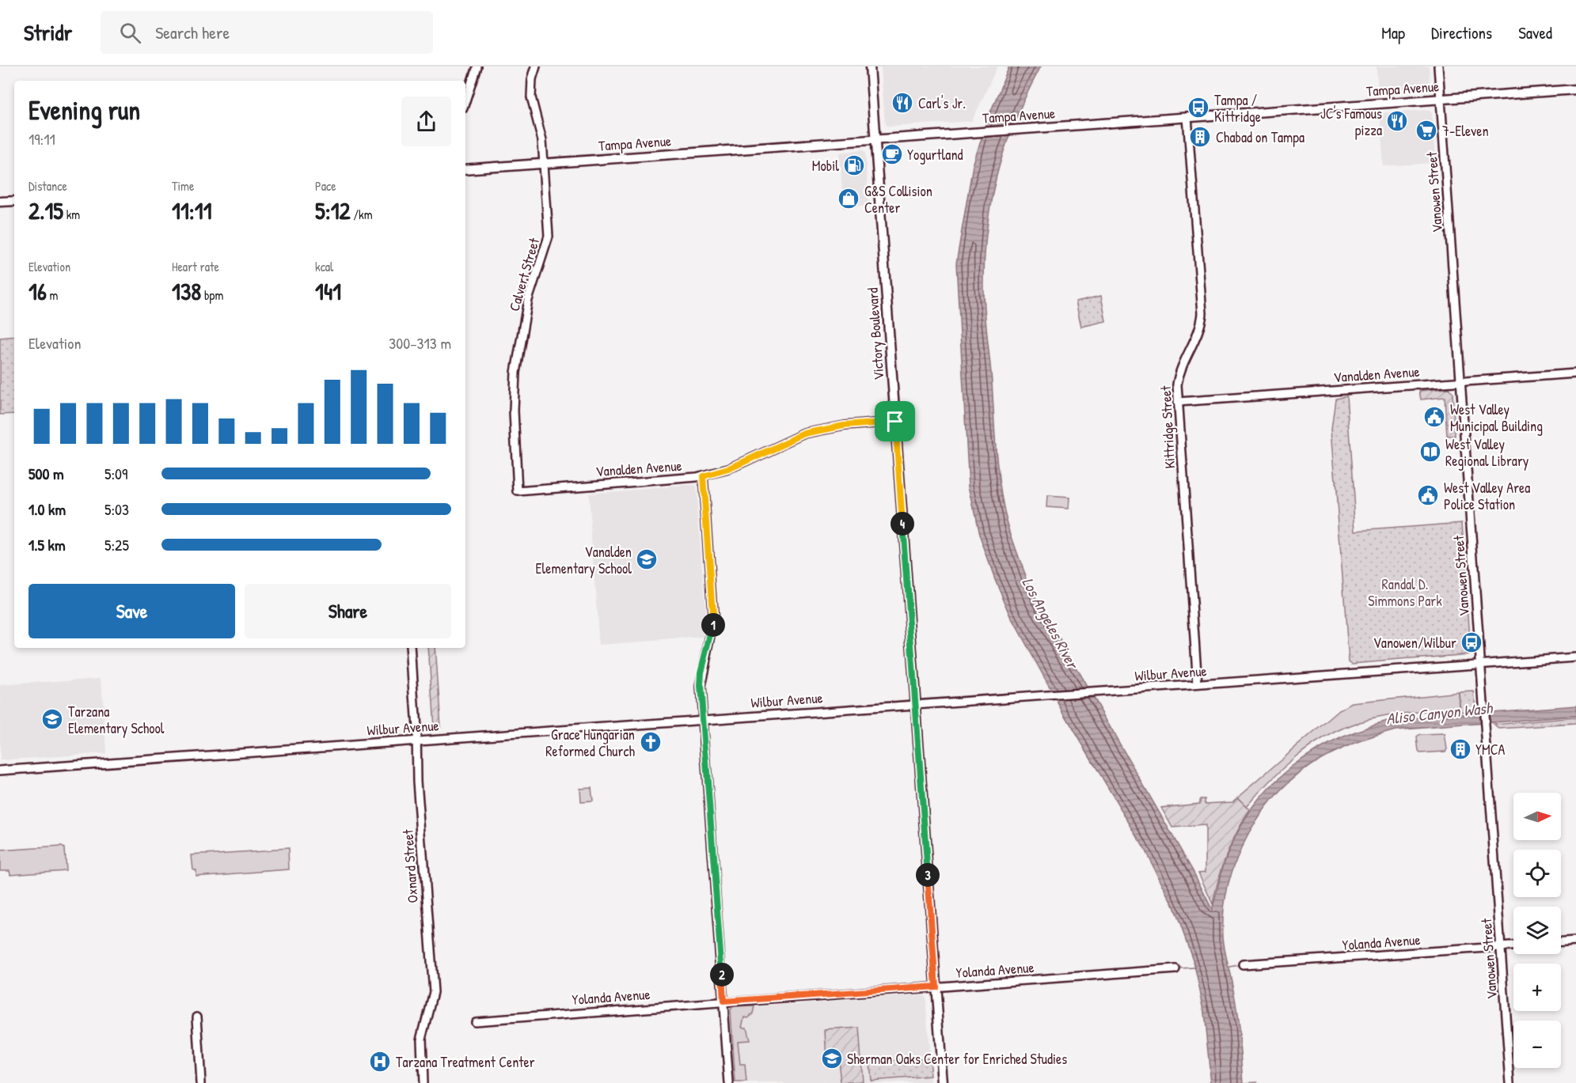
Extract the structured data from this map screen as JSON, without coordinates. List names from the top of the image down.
{
  "streets": {
    "main road": ["Tampa Avenue", "Victory Boulevard"],
    "street": [
      "Vanowen Street",
      "Calvert Street",
      "Vanalden Avenue",
      "Kittridge Street",
      "Wilbur Avenue",
      "Oxnard Street",
      "Yolanda Avenue"
    ]
  },
  "crossings": [
    ["Tampa Avenue", "Vanowen Street"],
    ["Tampa Avenue", "Calvert Street"],
    ["Tampa Avenue", "Victory Boulevard"],
    ["Tampa Avenue", "Kittridge Street"],
    ["Vanowen Street", "Vanalden Avenue"],
    ["Vanowen Street", "Wilbur Avenue"],
    ["Vanowen Street", "Yolanda Avenue"],
    ["Calvert Street", "Vanalden Avenue"],
    ["Victory Boulevard", "Vanalden Avenue"],
    ["Victory Boulevard", "Wilbur Avenue"],
    ["Victory Boulevard", "Yolanda Avenue"],
    ["Vanalden Avenue", "Kittridge Street"],
    ["Kittridge Street", "Wilbur Avenue"],
    ["Wilbur Avenue", "Oxnard Street"]
  ],
  "water": ["Los Angeles River", "Aliso Canyon Wash"],
  "parks": ["Randal D. Simmons Park"],
  "places": {
    "restaurant": ["Carl's Jr.", "JC's Famous pizza"],
    "bus stop": ["Tampa / Kittridge", "Vanowen/Wilbur"],
    "supermarket": ["7-Eleven"],
    "building": ["Chabad on Tampa", "YMCA"],
    "cafe": ["Yogurtland"],
    "fuel station": ["Mobil"],
    "shop": ["G&S Collision Center"],
    "public building": ["West Valley Municipal Building", "West Valley Area Police Station"],
    "library": ["West Valley Regional Library"],
    "school or university": ["Vanalden Elementary School", "Tarzana Elementary School", "Sherman Oaks Center for Enriched Studies"],
    "church": ["Grace Hungarian Reformed Church"],
    "hospital": ["Tarzana Treatment Center"]
  },
  "north": "right",
  "page": {
    "header": "Stridr",
    "search": "Search here",
    "nav": ["Map", "Directions", "Saved"],
    "heading": ["Evening run", "19:11"],
    "stats": [
      ["Distance", "2.15 km"],
      ["Time", "11:11"],
      ["Pace", "5:12 /km"],
      ["Elevation", "16 m"],
      ["Heart rate", "138 bpm"],
      ["kcal", "141"]
    ],
    "chart": ["Elevation", "300–313 m"],
    "list": [
      {
        "name": "500 m",
        "note": "5:09"
      },
      {
        "name": "1.0 km",
        "note": "5:03"
      },
      {
        "name": "1.5 km",
        "note": "5:25"
      }
    ],
    "pins": [
      "4",
      "1",
      "3",
      "2"
    ],
    "buttons": ["Save", "Share"],
    "map_buttons": ["+", "−"]
  }
}
